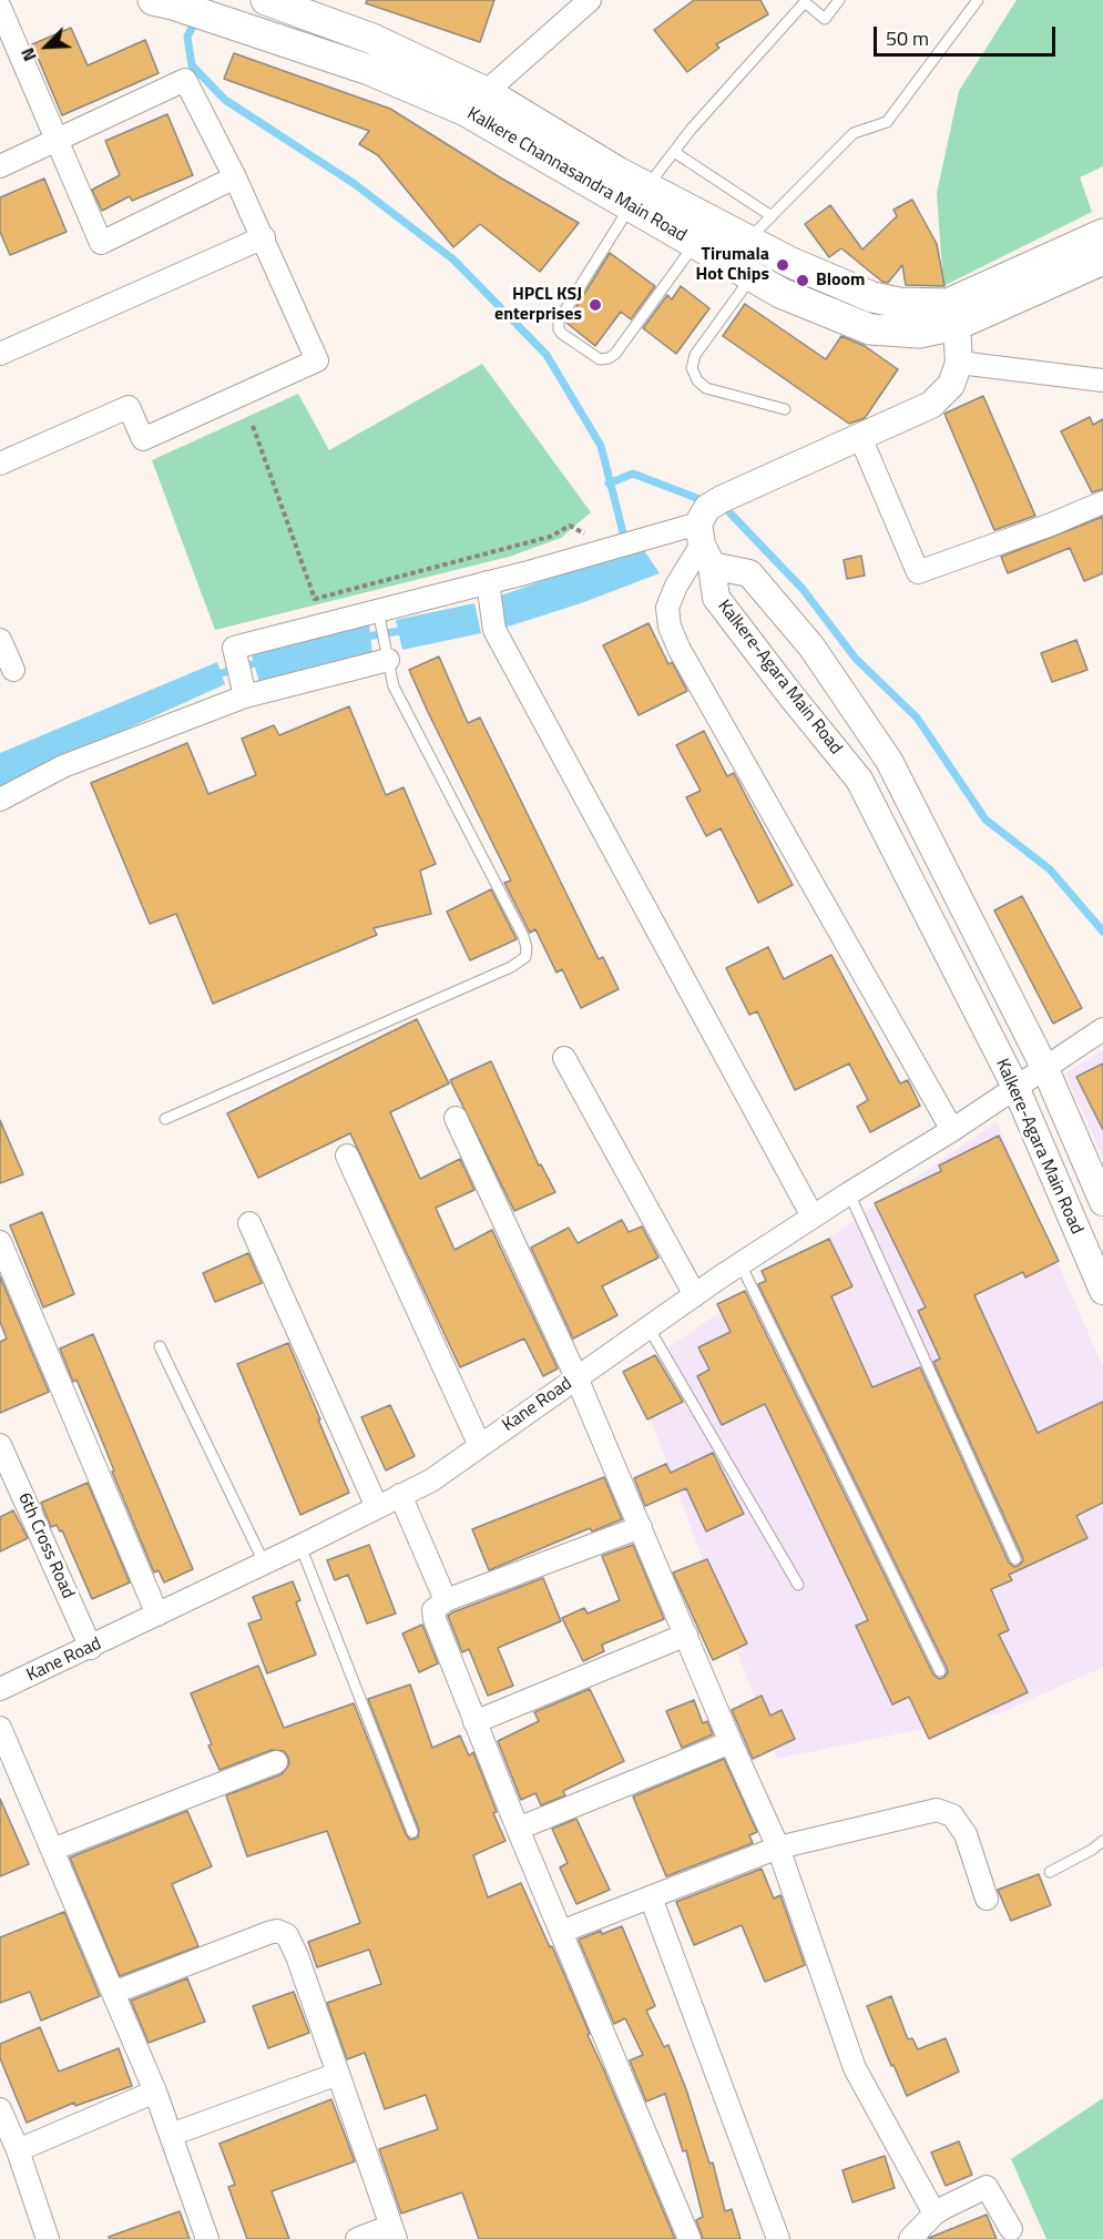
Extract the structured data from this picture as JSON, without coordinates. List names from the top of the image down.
{
  "streets": {
    "main road": ["Kalkere Channasandra Main Road"],
    "street": ["Kalkere-Agara Main Road", "Kane Road", "6th Cross Road"]
  },
  "crossings": [
    ["Kalkere-Agara Main Road", "Kane Road"],
    ["Kane Road", "6th Cross Road"]
  ],
  "places": ["Tirumala Hot Chips", "Bloom", "HPCL KSJ enterprises"],
  "scale_bar": "50 m",
  "north": "bottom left"
}
